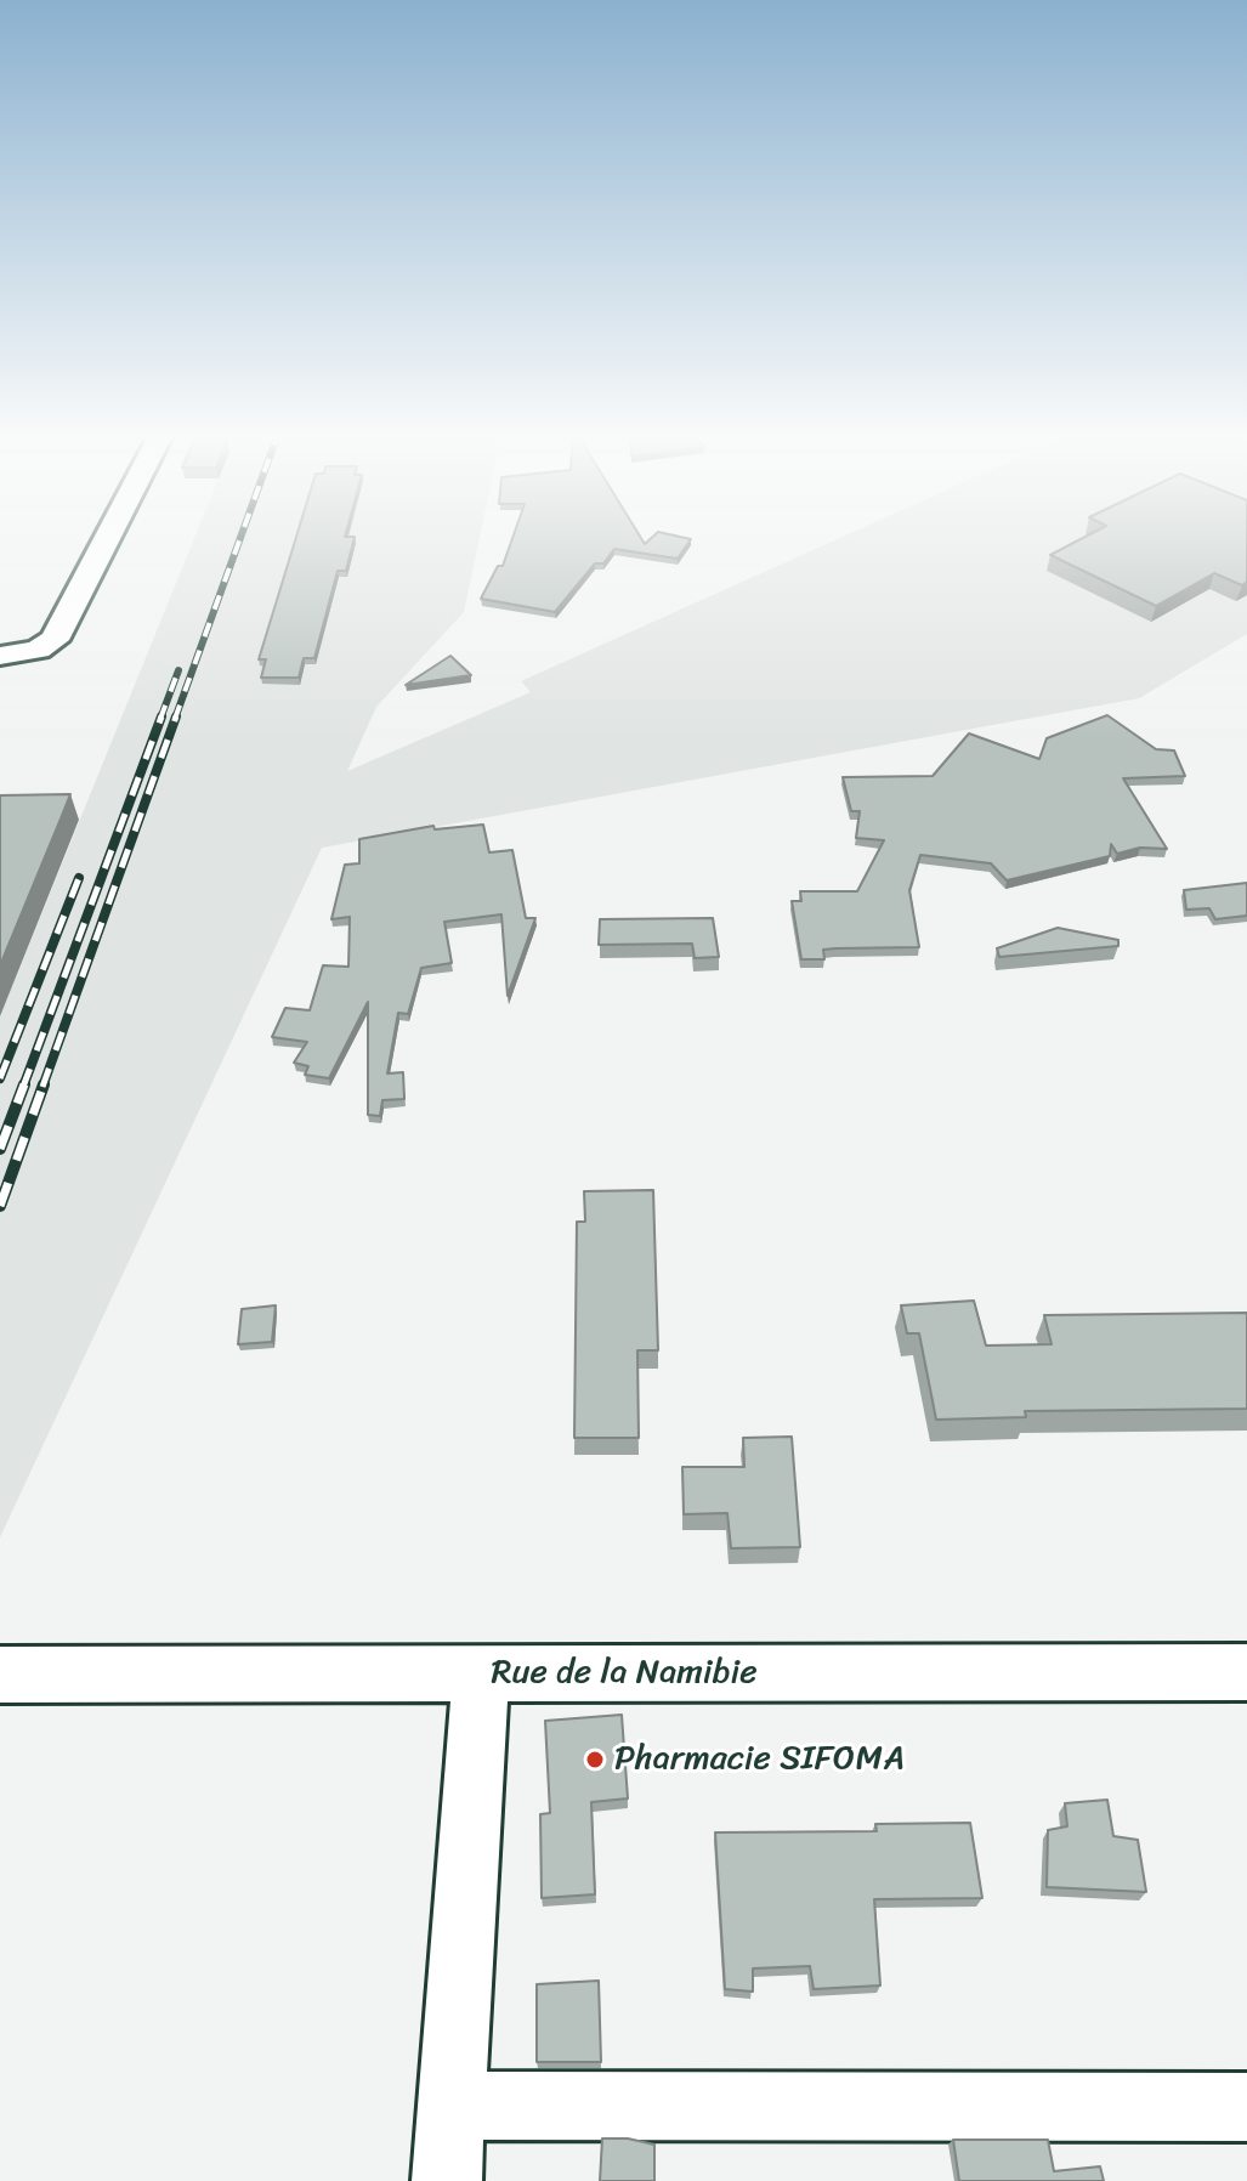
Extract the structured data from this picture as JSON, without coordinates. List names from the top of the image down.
{
  "streets": {
    "street": ["Rue de la Namibie"]
  },
  "places": ["Pharmacie SIFOMA"]
}
